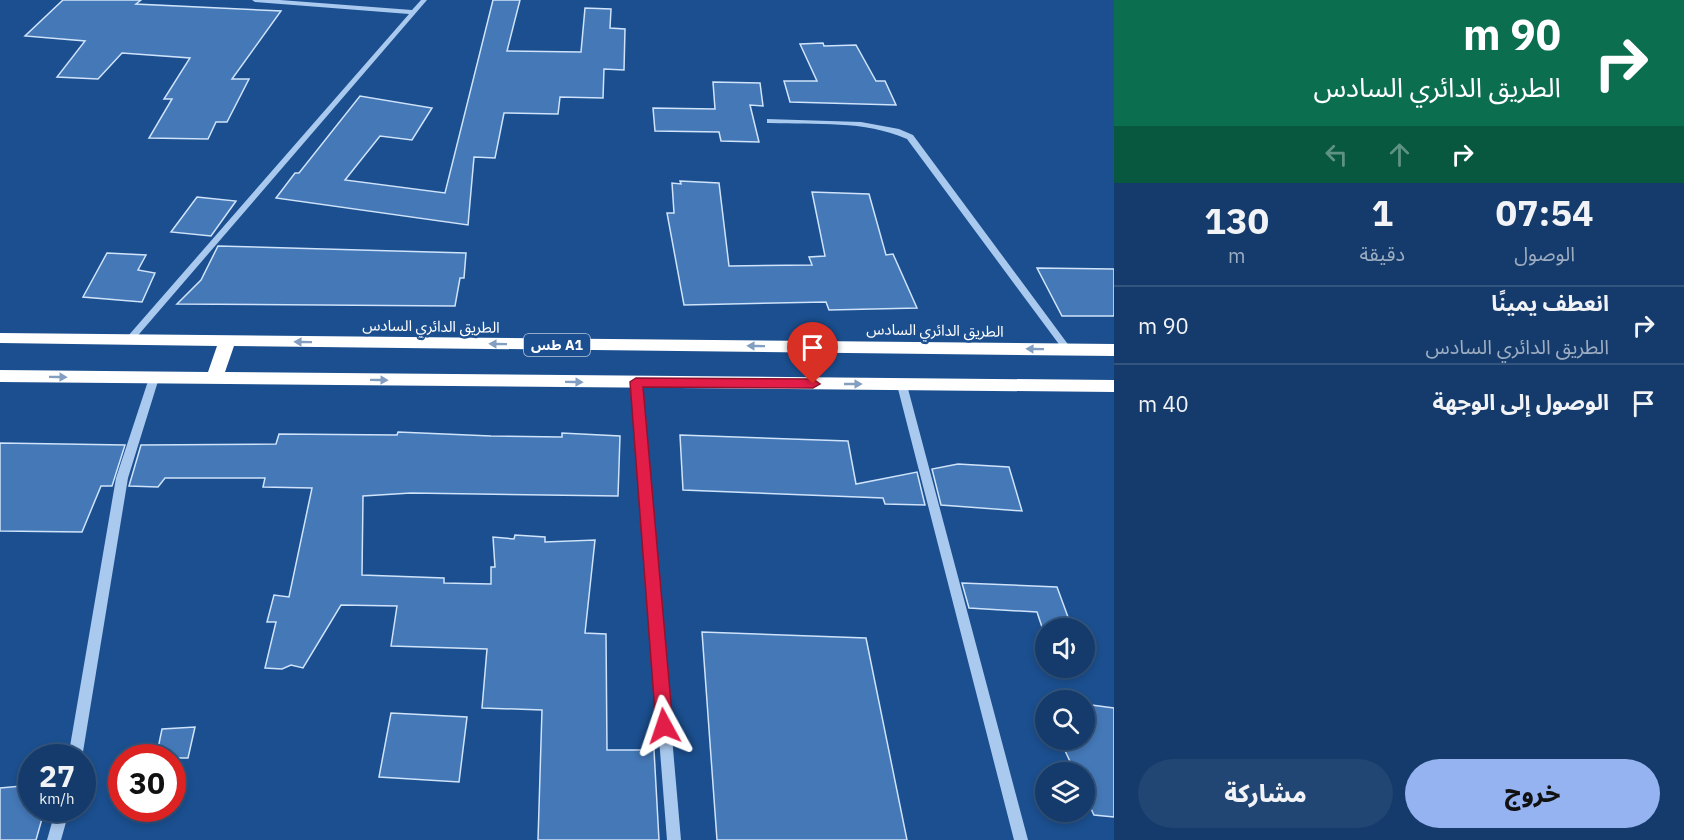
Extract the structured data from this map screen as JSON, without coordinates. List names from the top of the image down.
{
  "streets": {
    "highway": ["الطريق الدائري السادس", "طس A1"]
  },
  "page": {
    "turn": ["90 m", "الطريق الدائري السادس"],
    "eta": [
      "07:54",
      "الوصول",
      "1",
      "دقيقة",
      "130",
      "m"
    ],
    "list": [
      {
        "name": "انعطف يمينًا",
        "note": "الطريق الدائري السادس",
        "value": "90 m"
      },
      {
        "name": "الوصول إلى الوجهة",
        "value": "40 m"
      }
    ],
    "speed": "27 km/h",
    "limit": "30",
    "buttons": ["خروج", "مشاركة"]
  }
}
